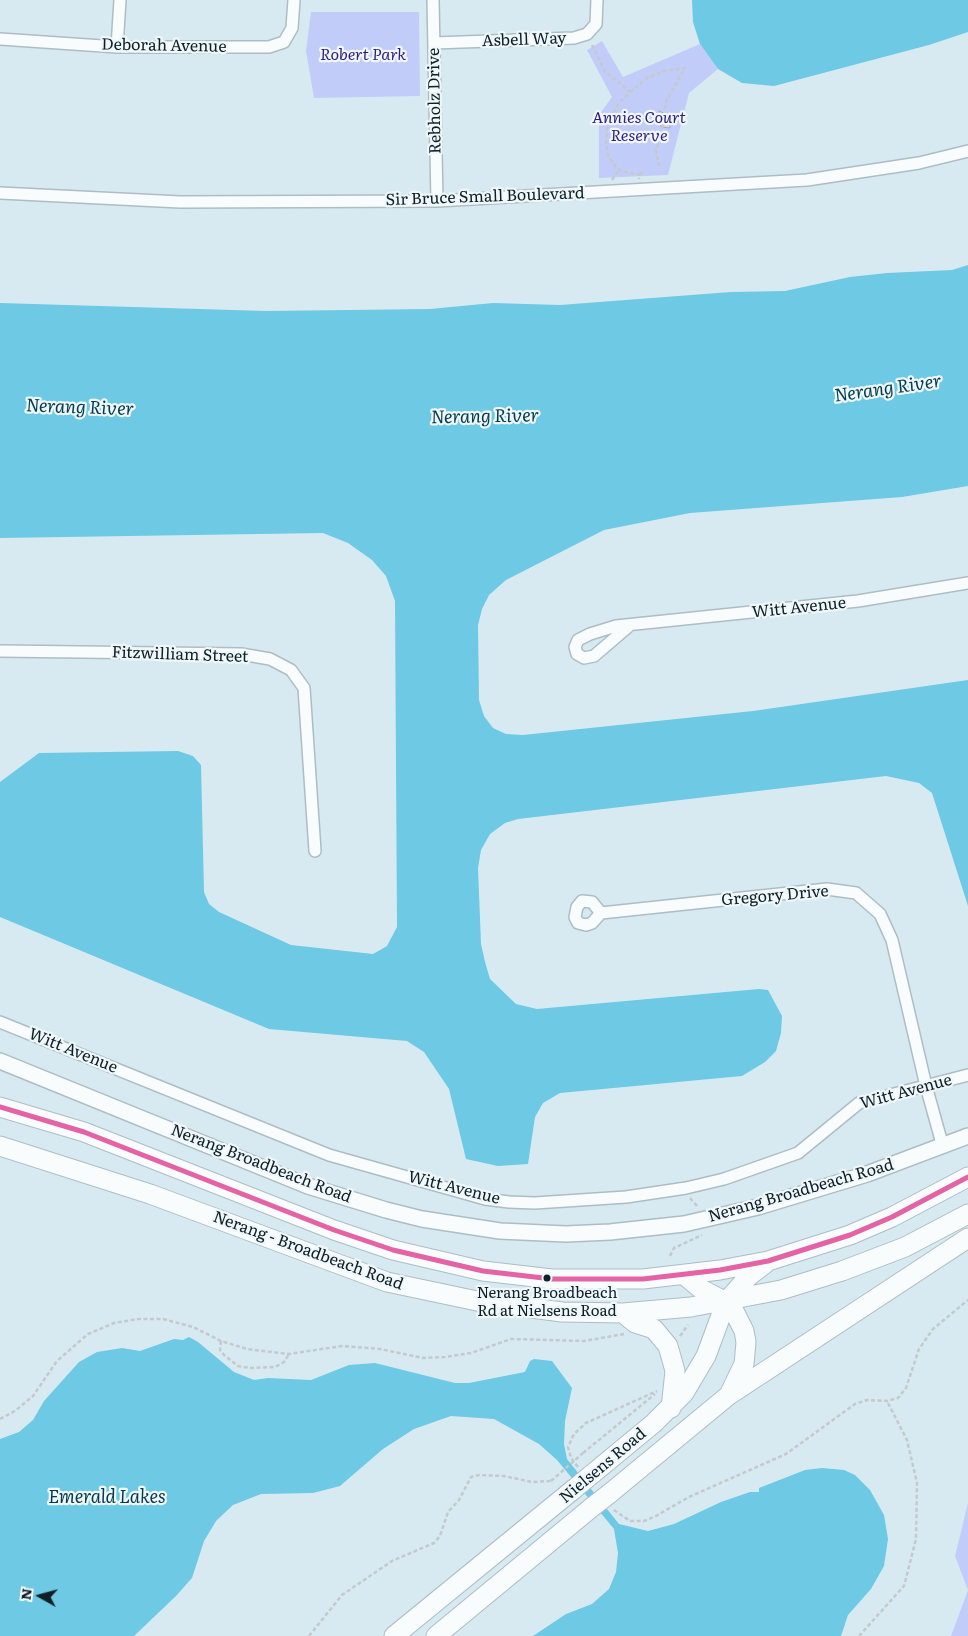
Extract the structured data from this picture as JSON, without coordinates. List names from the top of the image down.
{
  "streets": {
    "main road": ["Nerang - Broadbeach Road", "Nielsens Road"],
    "street": [
      "Asbell Way",
      "Deborah Avenue",
      "Rebholz Drive",
      "Sir Bruce Small Boulevard",
      "Witt Avenue",
      "Fitzwilliam Street",
      "Gregory Drive",
      "Nerang Broadbeach Road"
    ]
  },
  "crossings": [
    ["Asbell Way", "Rebholz Drive"],
    ["Rebholz Drive", "Sir Bruce Small Boulevard"],
    ["Witt Avenue", "Gregory Drive"],
    ["Gregory Drive", "Nerang Broadbeach Road"],
    ["Nerang - Broadbeach Road", "Nielsens Road"]
  ],
  "water": ["Nerang River", "Emerald Lakes"],
  "parks": ["Robert Park", "Annies Court Reserve"],
  "places": ["Nerang Broadbeach Rd at Nielsens Road"],
  "north": "left"
}
